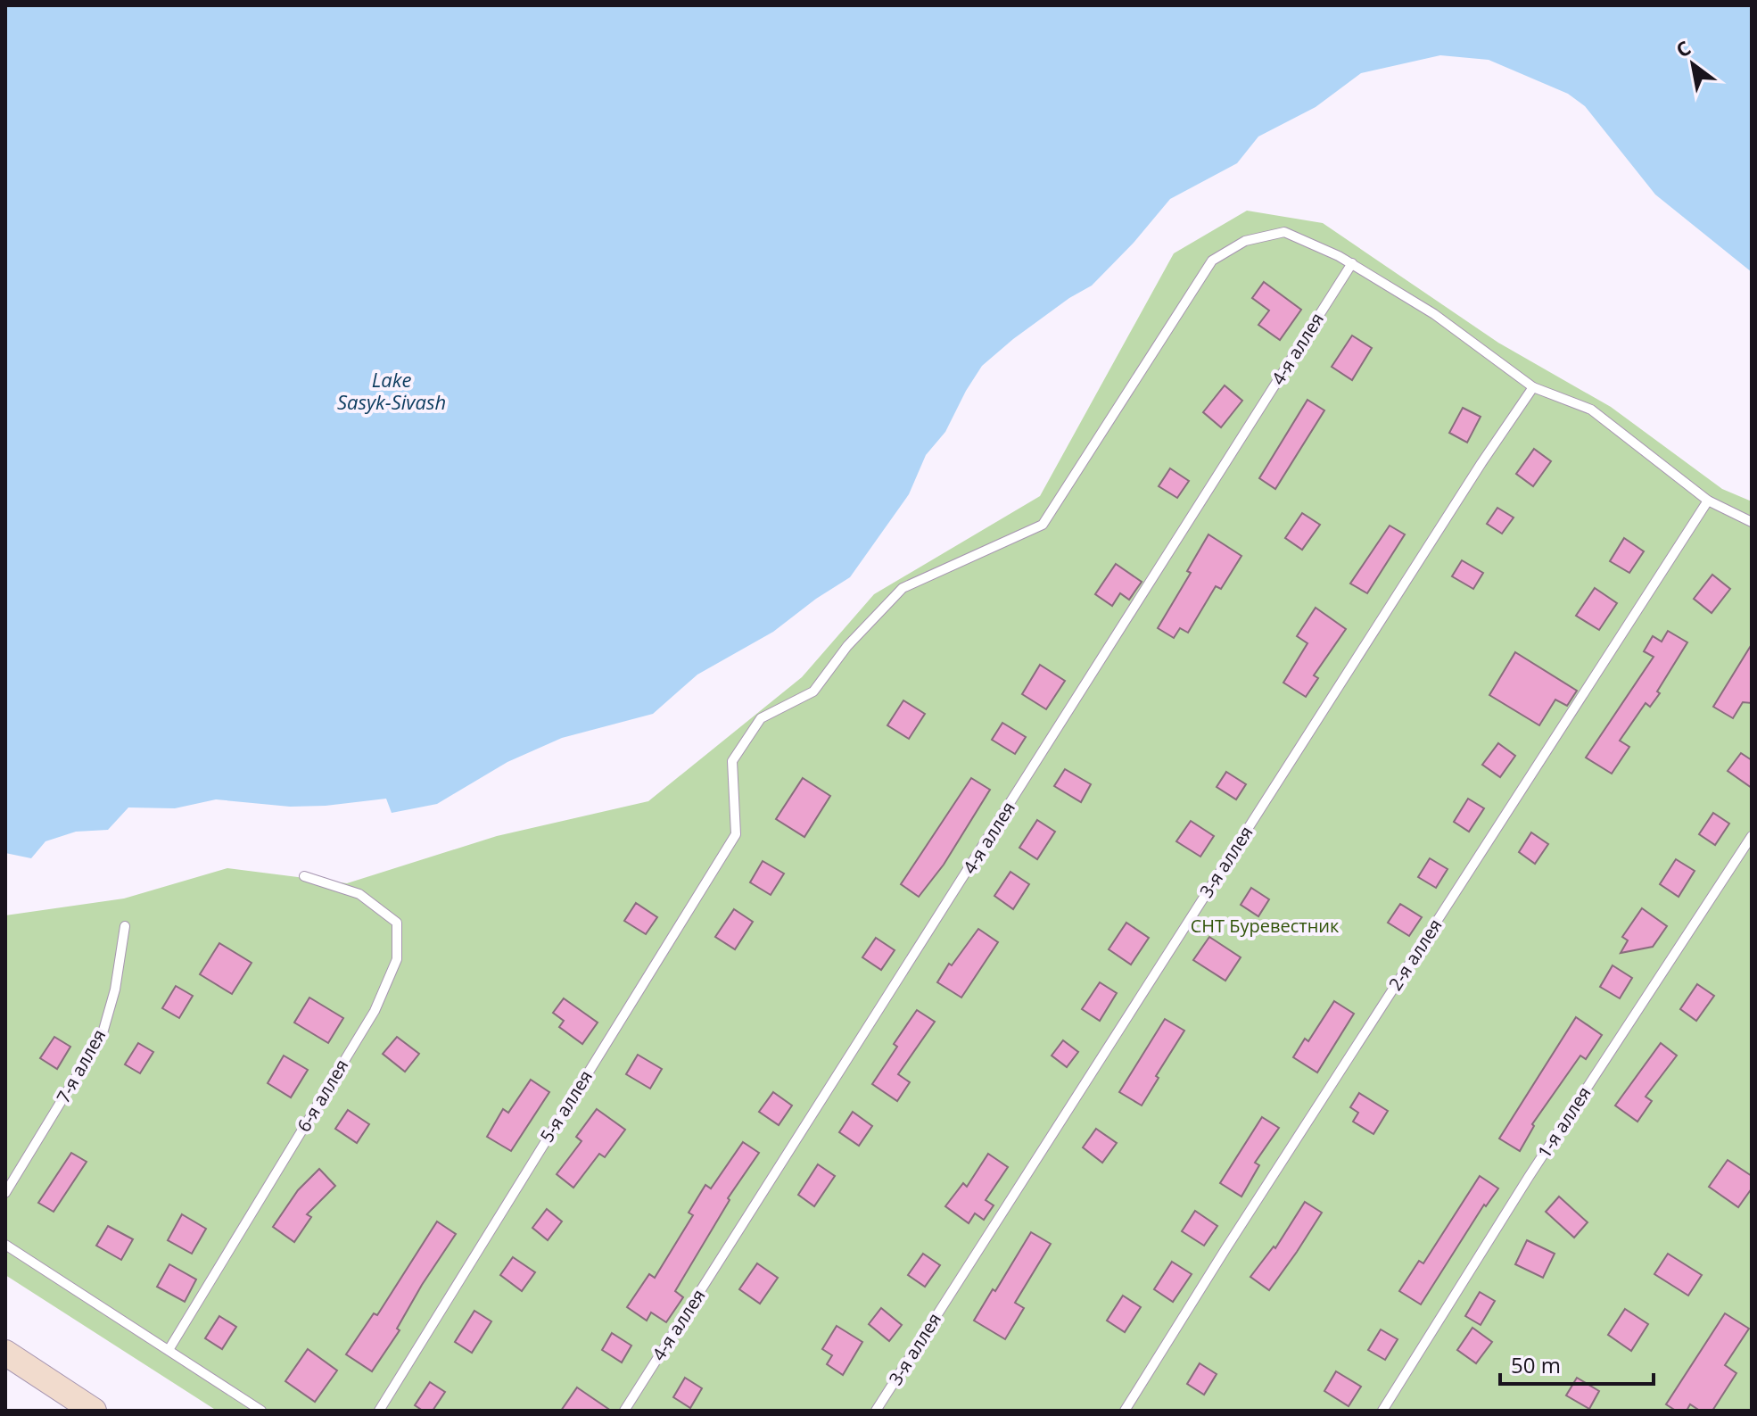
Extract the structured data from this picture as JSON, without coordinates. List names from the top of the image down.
{
  "streets": {
    "lane": [
      "4-я аллея",
      "3-я аллея",
      "2-я аллея",
      "7-я аллея",
      "6-я аллея",
      "5-я аллея",
      "1-я аллея"
    ]
  },
  "crossings": [
    ["4-я аллея", "5-я аллея"],
    ["3-я аллея", "5-я аллея"],
    ["2-я аллея", "5-я аллея"]
  ],
  "water": ["Lake Sasyk-Sivash"],
  "parks": ["СНТ Буревестник"],
  "scale_bar": "50 m",
  "north": "top left"
}
